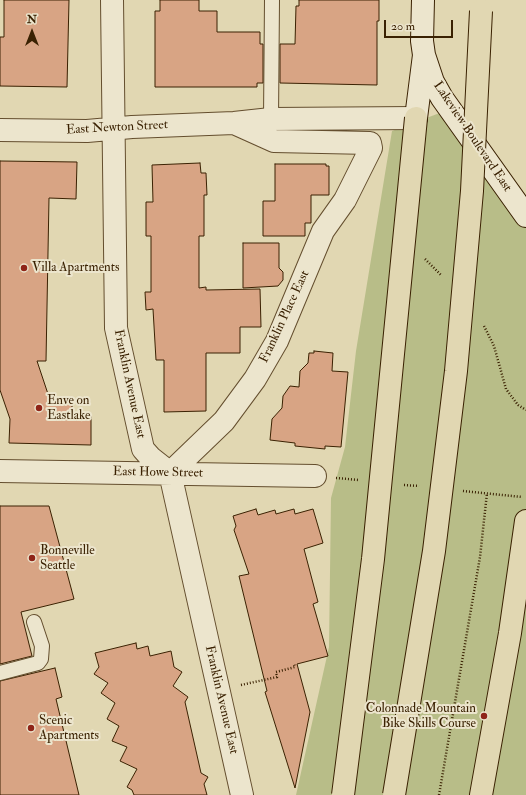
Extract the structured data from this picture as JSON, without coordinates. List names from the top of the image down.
{
  "streets": {
    "street": [
      "East Newton Street",
      "Lakeview Boulevard East",
      "Franklin Place East",
      "Franklin Avenue East",
      "East Howe Street"
    ]
  },
  "crossings": [
    ["East Newton Street", "Franklin Place East"],
    ["East Newton Street", "Franklin Avenue East"],
    ["Franklin Place East", "Franklin Avenue East"],
    ["Franklin Place East", "East Howe Street"],
    ["Franklin Avenue East", "East Howe Street"]
  ],
  "places": [
    "Villa Apartments",
    "Enve on Eastlake",
    "Bonneville Seattle",
    "Colonnade Mountain Bike Skills Course",
    "Scenic Apartments"
  ],
  "scale_bar": "20 m",
  "north": "top"
}
